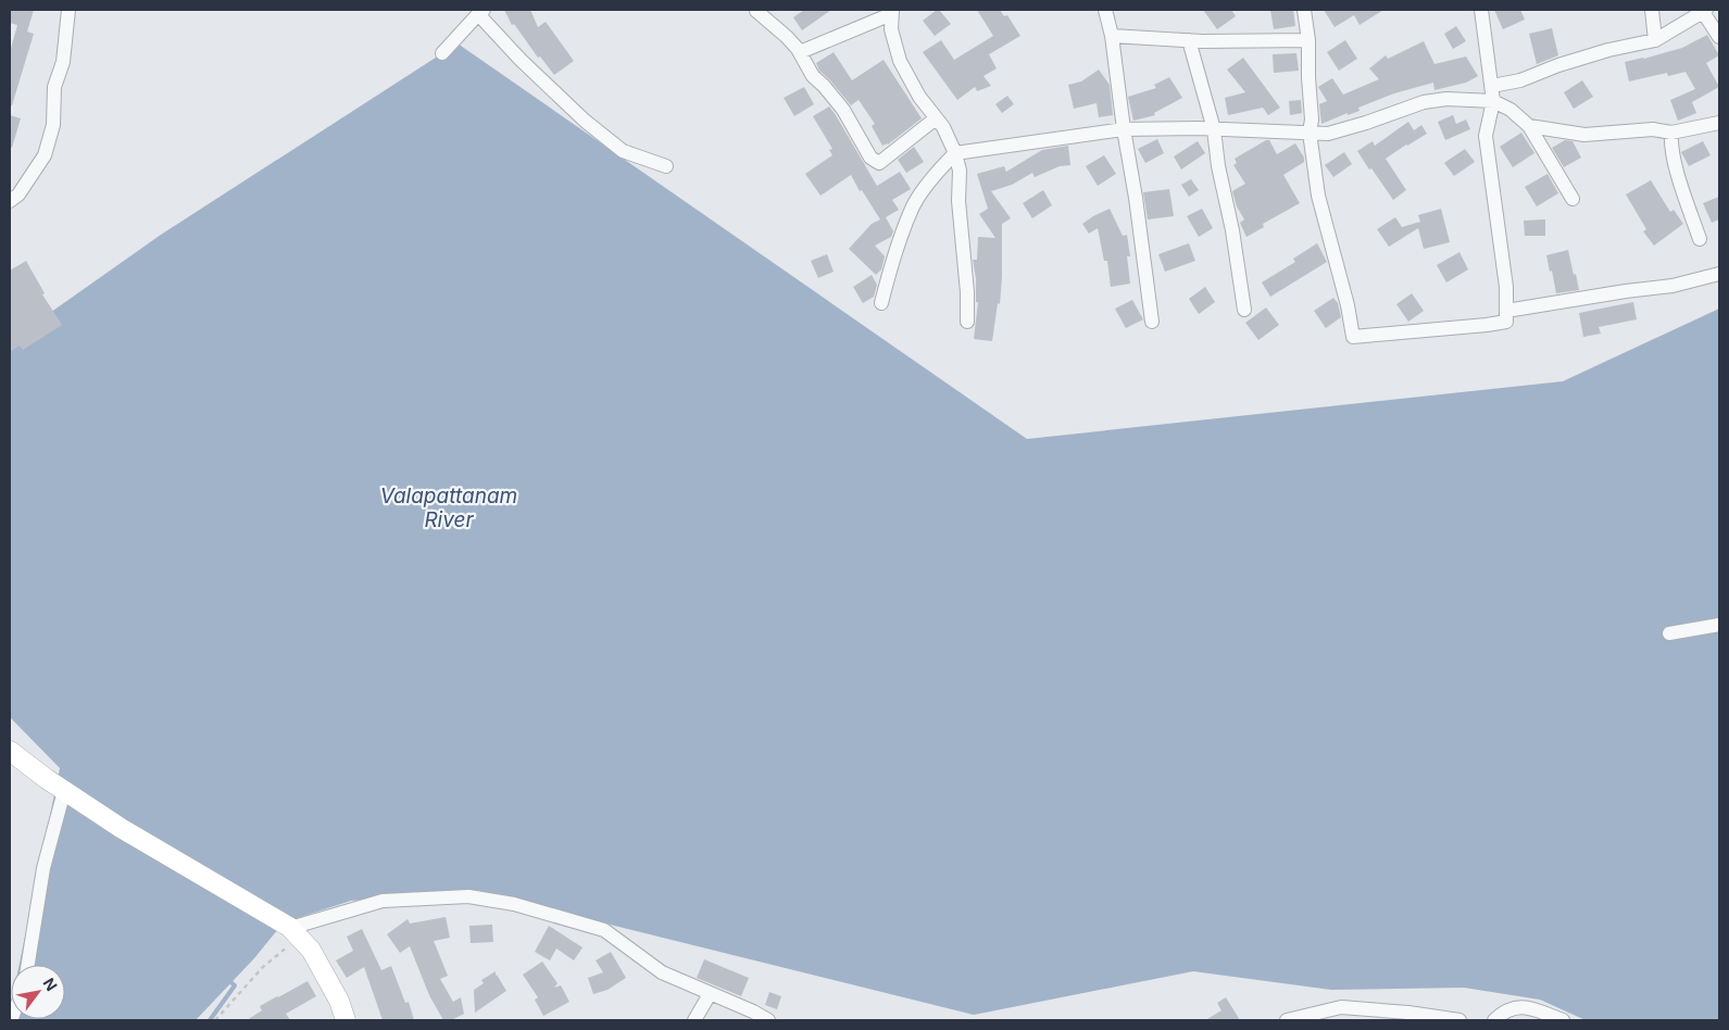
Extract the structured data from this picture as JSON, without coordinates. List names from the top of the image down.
{
  "water": ["Valapattanam River"],
  "north": "top right"
}
